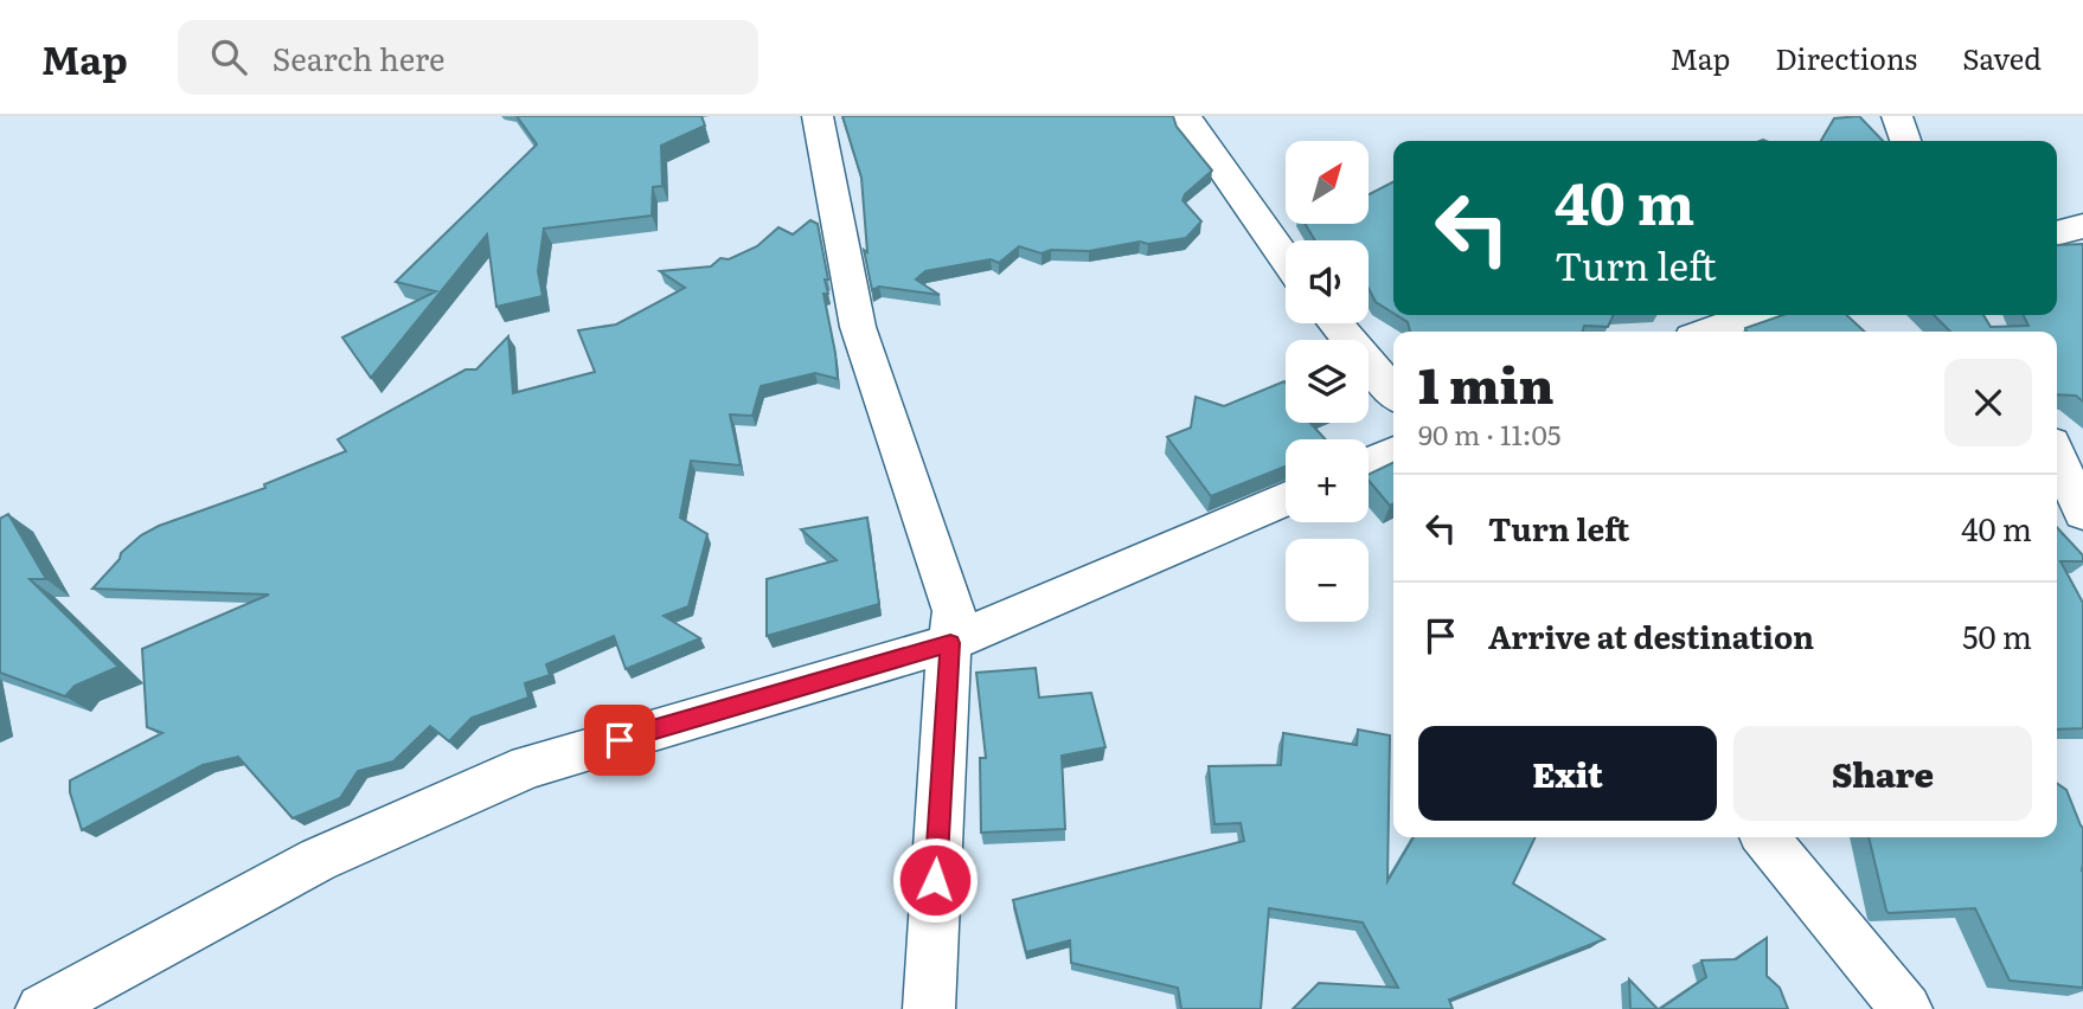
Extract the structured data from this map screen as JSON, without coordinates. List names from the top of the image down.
{
  "north": "top right",
  "page": {
    "header": "Map",
    "search": "Search here",
    "nav": ["Map", "Directions", "Saved"],
    "map_buttons": ["+", "−"],
    "turn": ["40 m", "Turn left"],
    "heading": ["1 min", "90 m · 11:05"],
    "list": [
      {
        "name": "Turn left",
        "value": "40 m"
      },
      {
        "name": "Arrive at destination",
        "value": "50 m"
      }
    ],
    "buttons": ["Exit", "Share"]
  }
}
